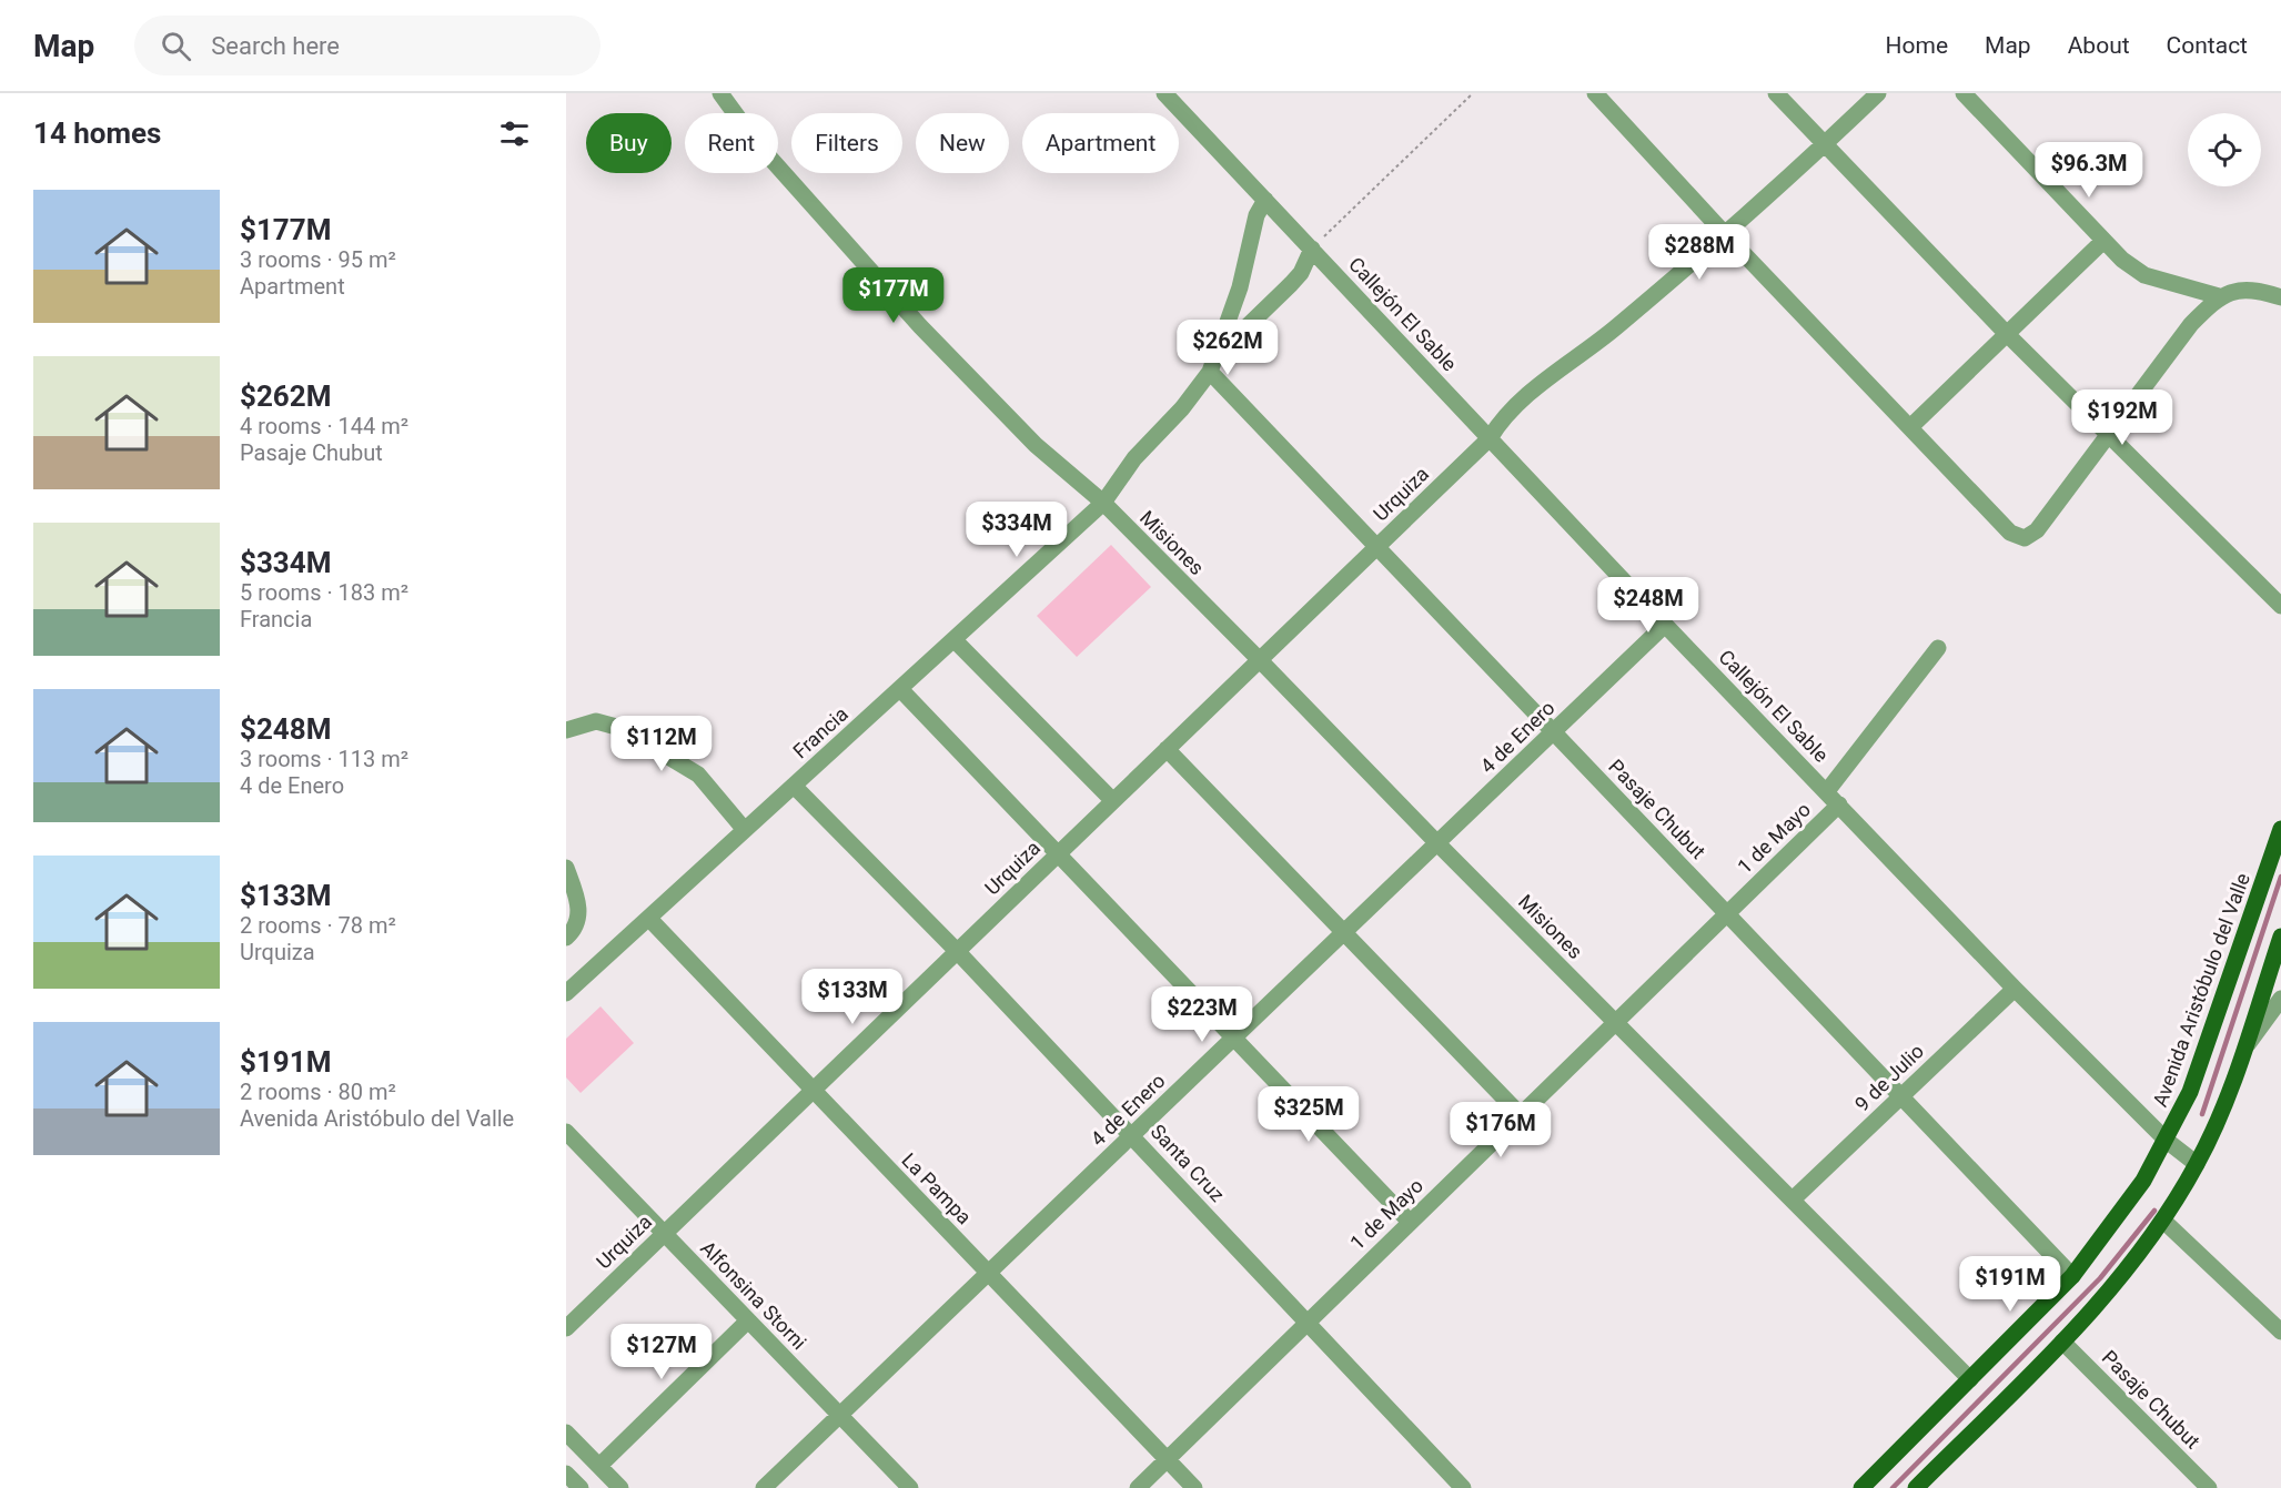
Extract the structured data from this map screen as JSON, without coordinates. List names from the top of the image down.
{
  "streets": {
    "main road": ["Avenida Aristóbulo del Valle"],
    "street": [
      "Callejón El Sable",
      "Urquiza",
      "Misiones",
      "Francia",
      "4 de Enero",
      "Pasaje Chubut",
      "1 de Mayo",
      "9 de Julio",
      "Santa Cruz",
      "La Pampa",
      "Alfonsina Storni"
    ]
  },
  "crossings": [
    ["Callejón El Sable", "Urquiza"],
    ["Callejón El Sable", "4 de Enero"],
    ["Callejón El Sable", "1 de Mayo"],
    ["Callejón El Sable", "Avenida Aristóbulo del Valle"],
    ["Callejón El Sable", "9 de Julio"],
    ["Urquiza", "Misiones"],
    ["Urquiza", "Pasaje Chubut"],
    ["Urquiza", "Santa Cruz"],
    ["Urquiza", "La Pampa"],
    ["Urquiza", "Alfonsina Storni"],
    ["Misiones", "Francia"],
    ["Misiones", "4 de Enero"],
    ["Misiones", "1 de Mayo"],
    ["Misiones", "Avenida Aristóbulo del Valle"],
    ["Misiones", "9 de Julio"],
    ["Francia", "Pasaje Chubut"],
    ["Francia", "Santa Cruz"],
    ["Francia", "La Pampa"],
    ["4 de Enero", "Pasaje Chubut"],
    ["4 de Enero", "Santa Cruz"],
    ["4 de Enero", "La Pampa"],
    ["4 de Enero", "Alfonsina Storni"],
    ["Pasaje Chubut", "1 de Mayo"],
    ["Pasaje Chubut", "Avenida Aristóbulo del Valle"],
    ["Pasaje Chubut", "9 de Julio"],
    ["1 de Mayo", "Santa Cruz"],
    ["1 de Mayo", "La Pampa"]
  ],
  "page": {
    "header": "Map",
    "search": "Search here",
    "nav": [
      "Home",
      "Map",
      "About",
      "Contact"
    ],
    "heading": "14 homes",
    "chip": [
      "Buy",
      "Rent",
      "Filters",
      "New",
      "Apartment"
    ],
    "price": [
      "$96.3M",
      "$288M",
      "$177M",
      "$262M",
      "$192M",
      "$334M",
      "$248M",
      "$112M",
      "$133M",
      "$223M",
      "$325M",
      "$176M",
      "$191M",
      "$127M"
    ],
    "list": [
      {
        "name": "$177M",
        "note": "3 rooms · 95 m² · Apartment"
      },
      {
        "name": "$262M",
        "note": "4 rooms · 144 m² · Pasaje Chubut"
      },
      {
        "name": "$334M",
        "note": "5 rooms · 183 m² · Francia"
      },
      {
        "name": "$248M",
        "note": "3 rooms · 113 m² · 4 de Enero"
      },
      {
        "name": "$133M",
        "note": "2 rooms · 78 m² · Urquiza"
      },
      {
        "name": "$191M",
        "note": "2 rooms · 80 m² · Avenida Aristóbulo del Valle"
      }
    ]
  }
}
